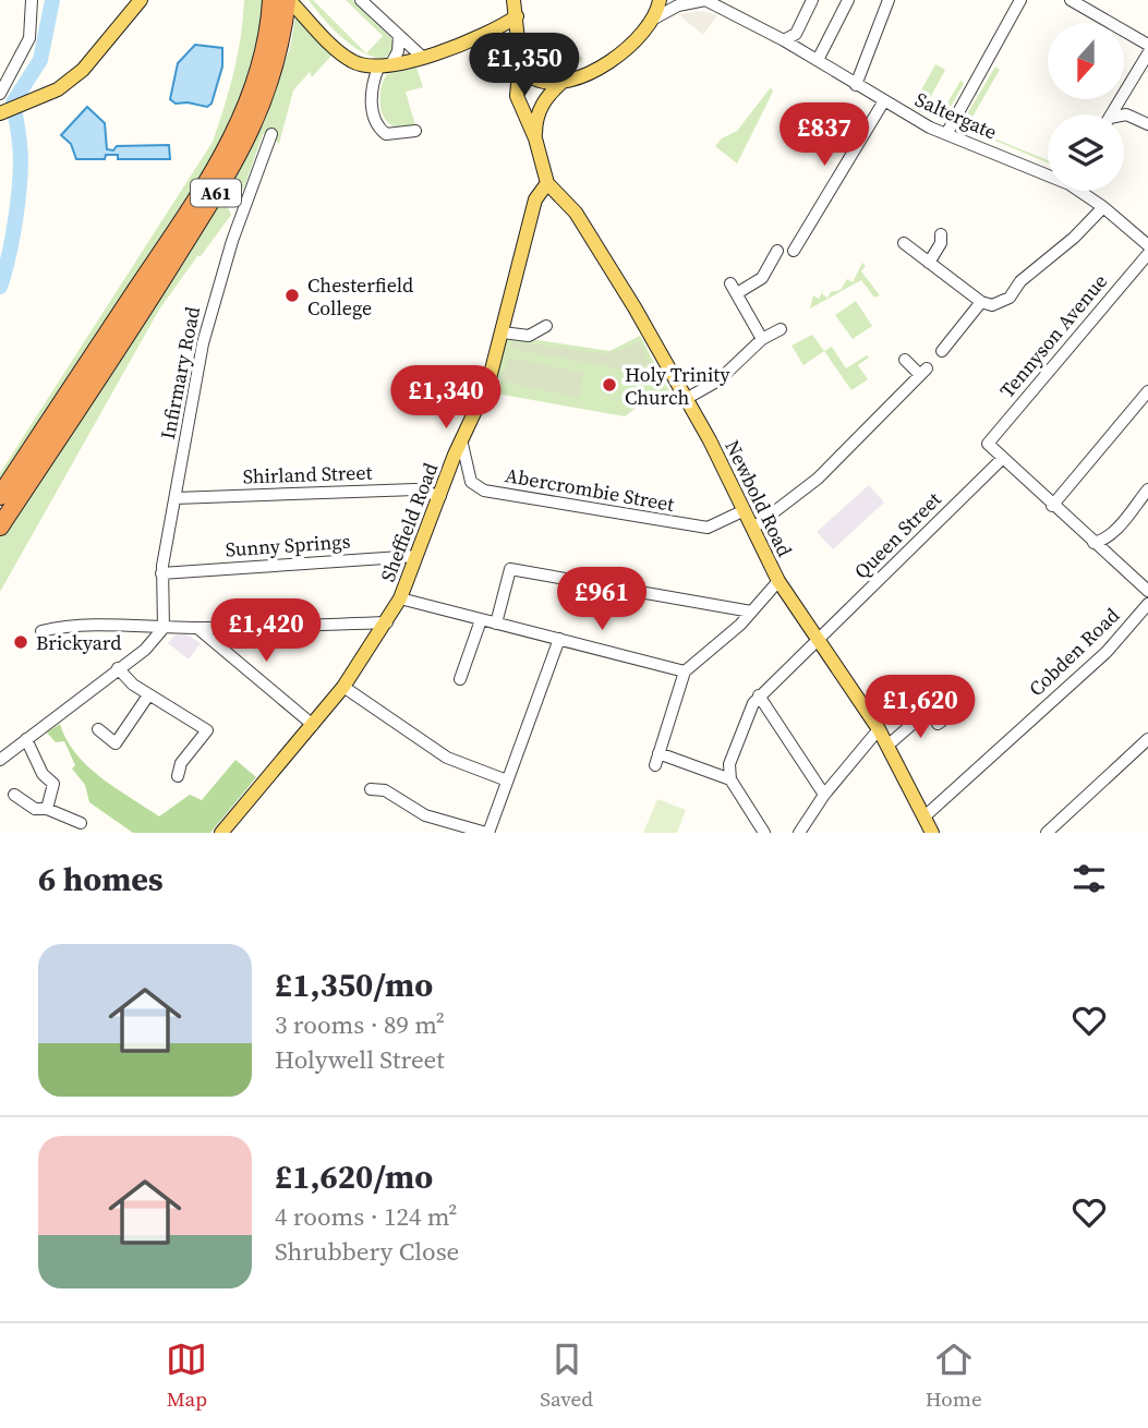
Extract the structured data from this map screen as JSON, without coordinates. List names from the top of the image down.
{
  "streets": {
    "highway": ["A61"],
    "main road": ["Newbold Road", "Sheffield Road"],
    "street": [
      "Saltergate",
      "Tennyson Avenue",
      "Infirmary Road",
      "Shirland Street",
      "Abercrombie Street",
      "Queen Street",
      "Sunny Springs",
      "Cobden Road"
    ]
  },
  "crossings": [
    ["Tennyson Avenue", "Queen Street"],
    ["Infirmary Road", "Shirland Street"],
    ["Infirmary Road", "Sunny Springs"],
    ["Shirland Street", "Sheffield Road"],
    ["Abercrombie Street", "Newbold Road"],
    ["Abercrombie Street", "Sheffield Road"],
    ["Newbold Road", "Sheffield Road"],
    ["Newbold Road", "Queen Street"],
    ["Newbold Road", "Cobden Road"],
    ["Sheffield Road", "Sunny Springs"]
  ],
  "places": ["Chesterfield College", "Holy Trinity Church", "Brickyard"],
  "north": "bottom",
  "page": {
    "price": [
      "£1,350",
      "£837",
      "£1,340",
      "£961",
      "£1,420",
      "£1,620"
    ],
    "heading": "6 homes",
    "list": [
      {
        "name": "£1,350/mo",
        "note": "3 rooms · 89 m² · Holywell Street"
      },
      {
        "name": "£1,620/mo",
        "note": "4 rooms · 124 m² · Shrubbery Close"
      }
    ],
    "tabs": ["Map", "Saved", "Home"]
  }
}
